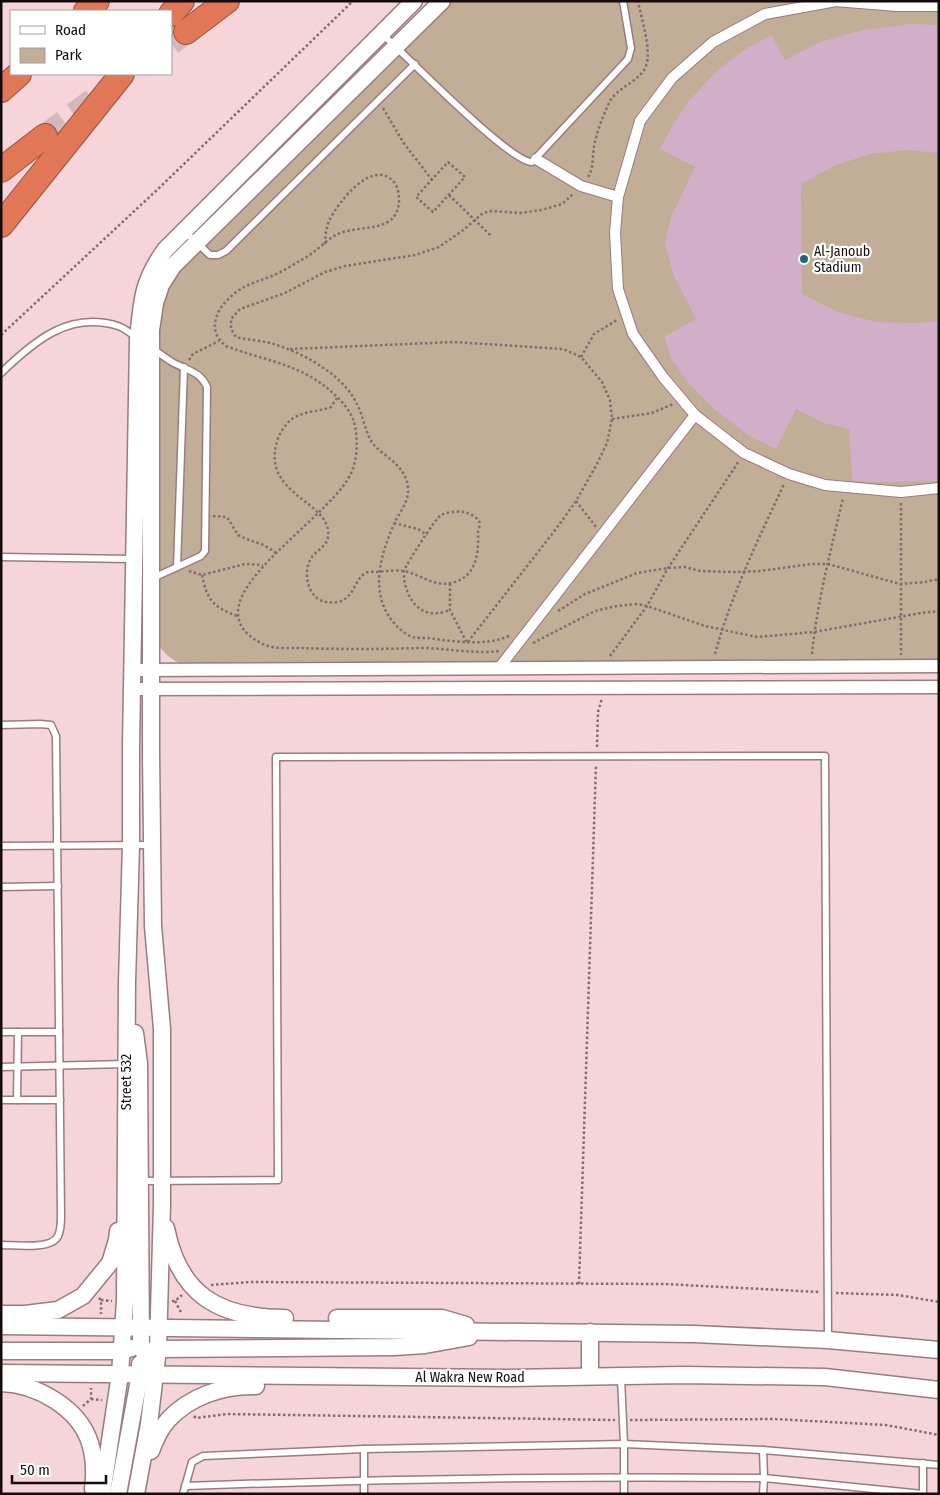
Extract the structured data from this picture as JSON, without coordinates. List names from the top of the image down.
{
  "streets": {
    "street": ["Street 532", "Al Wakra New Road"]
  },
  "crossings": [
    ["Street 532", "Al Wakra New Road"]
  ],
  "places": ["Al-Janoub Stadium"],
  "legend": ["Road", "Park"],
  "scale_bar": "50 m"
}
